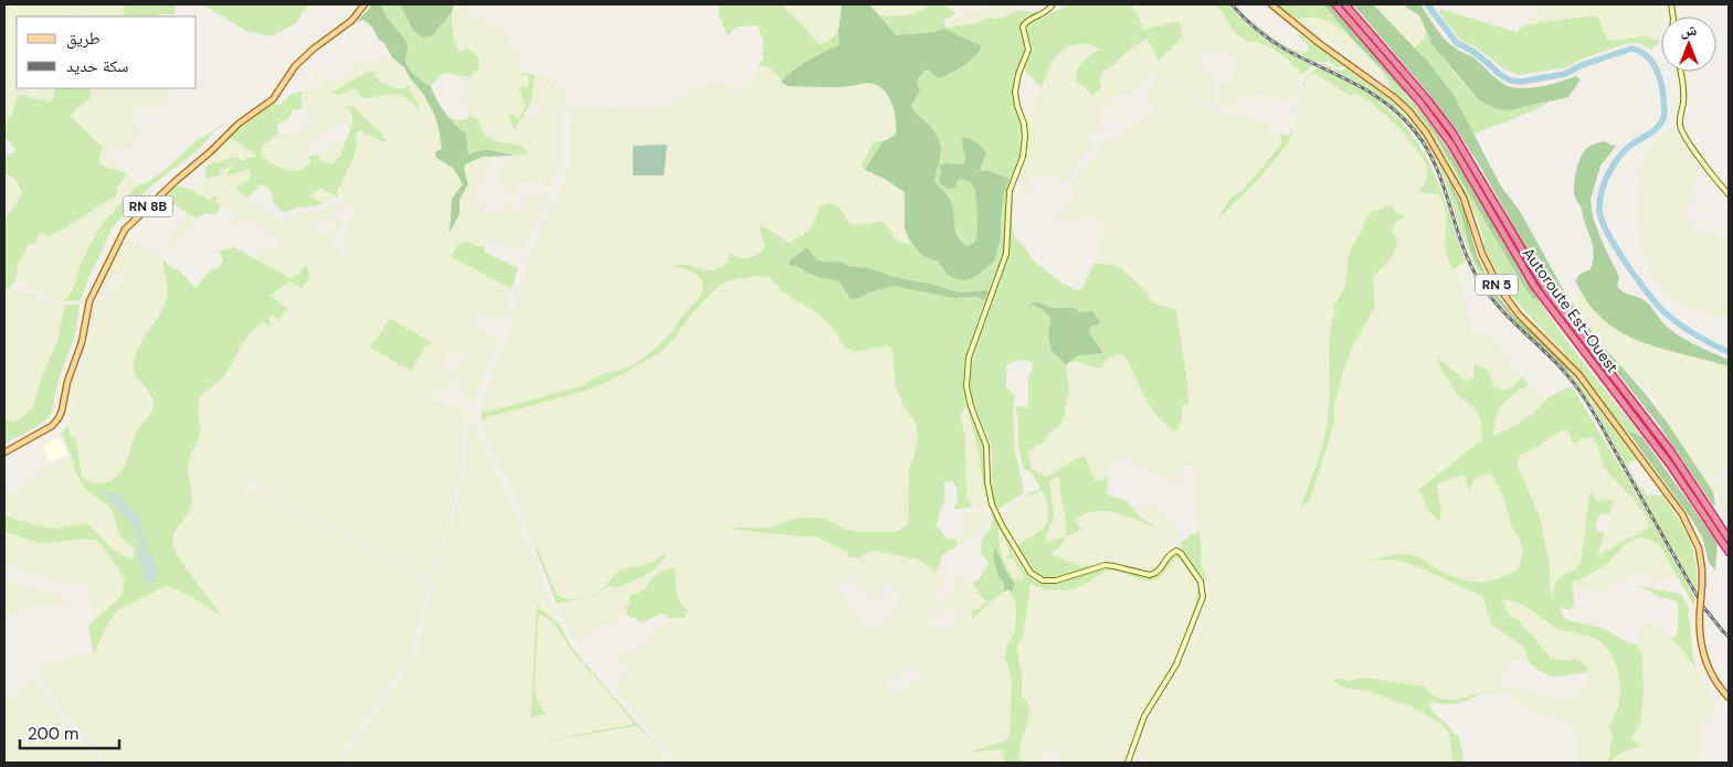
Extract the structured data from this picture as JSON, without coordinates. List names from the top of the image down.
{
  "streets": {
    "highway": ["Autoroute Est-Ouest"],
    "main road": ["RN 8B", "RN 5"]
  },
  "legend": ["طريق", "سكة حديد"],
  "scale_bar": "200 m",
  "north": "top"
}
